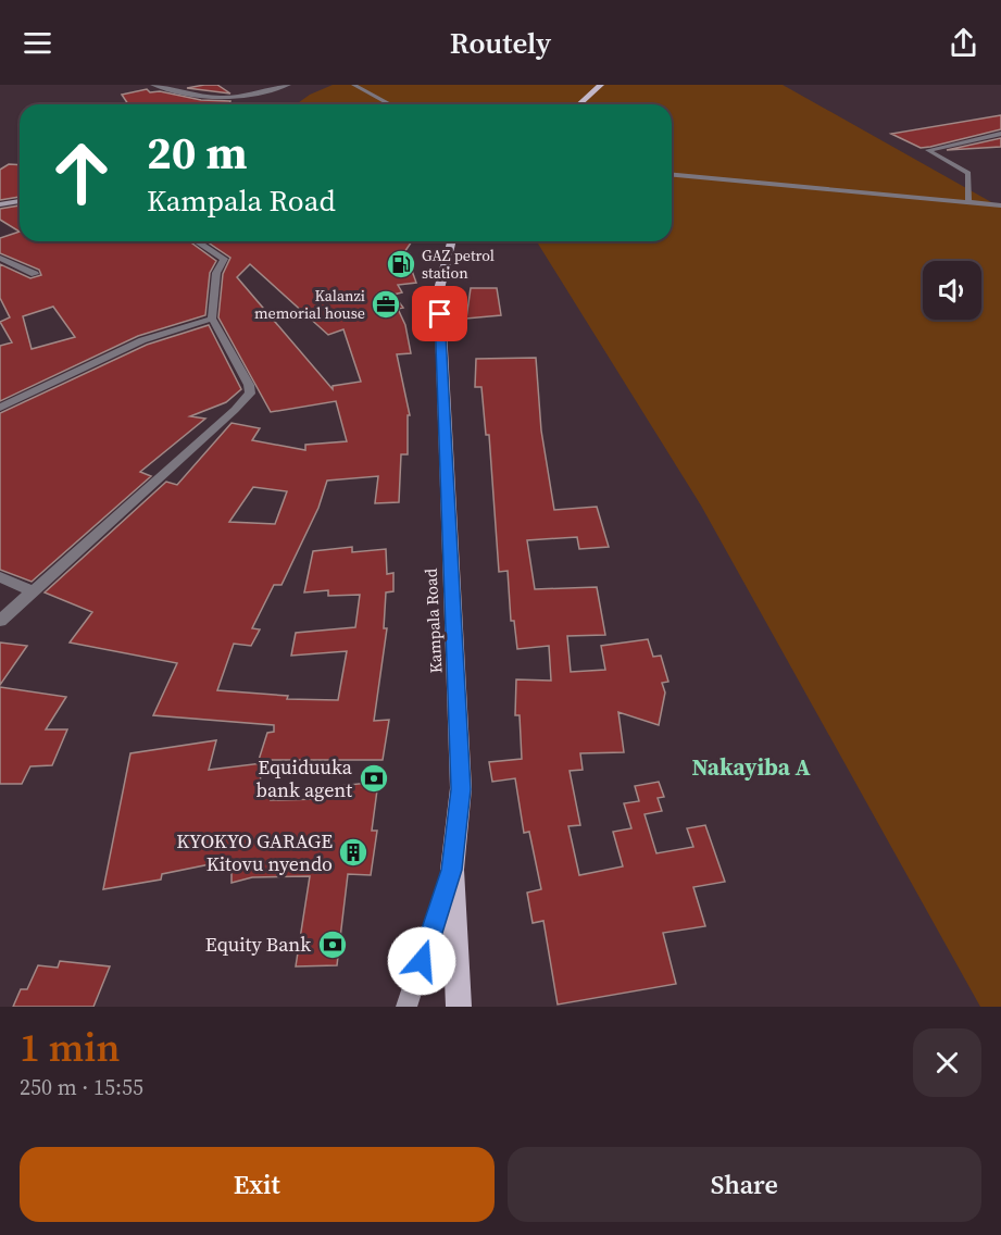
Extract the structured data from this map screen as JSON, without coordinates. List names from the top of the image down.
{
  "streets": {
    "main road": ["Kampala Road"]
  },
  "districts": ["Nakayiba A"],
  "places": {
    "fuel station": ["GAZ petrol station"],
    "office": ["Kalanzi memorial house"],
    "bank": ["Equiduuka bank agent", "Equity Bank"],
    "building": ["KYOKYO GARAGE Kitovu nyendo"]
  },
  "page": {
    "header": "Routely",
    "turn": ["20 m", "Kampala Road"],
    "heading": ["1 min", "250 m · 15:55"],
    "buttons": ["Exit", "Share"]
  }
}
